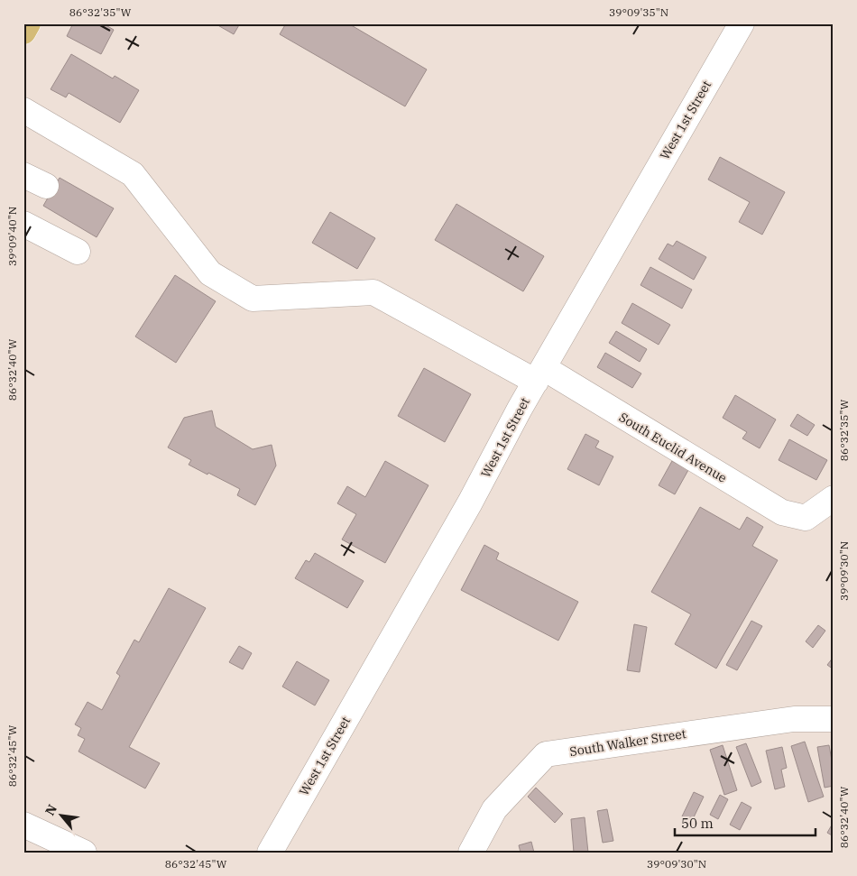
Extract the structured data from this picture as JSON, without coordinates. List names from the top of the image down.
{
  "streets": {
    "street": ["West 1st Street", "South Euclid Avenue", "South Walker Street"]
  },
  "crossings": [
    ["West 1st Street", "South Euclid Avenue"]
  ],
  "scale_bar": "50 m",
  "north": "top left",
  "coordinates": [
    "86°32'35\"W",
    "39°09'35\"N",
    "39°09'40\"N",
    "86°32'40\"W",
    "39°09'30\"N",
    "86°32'45\"W"
  ]
}
